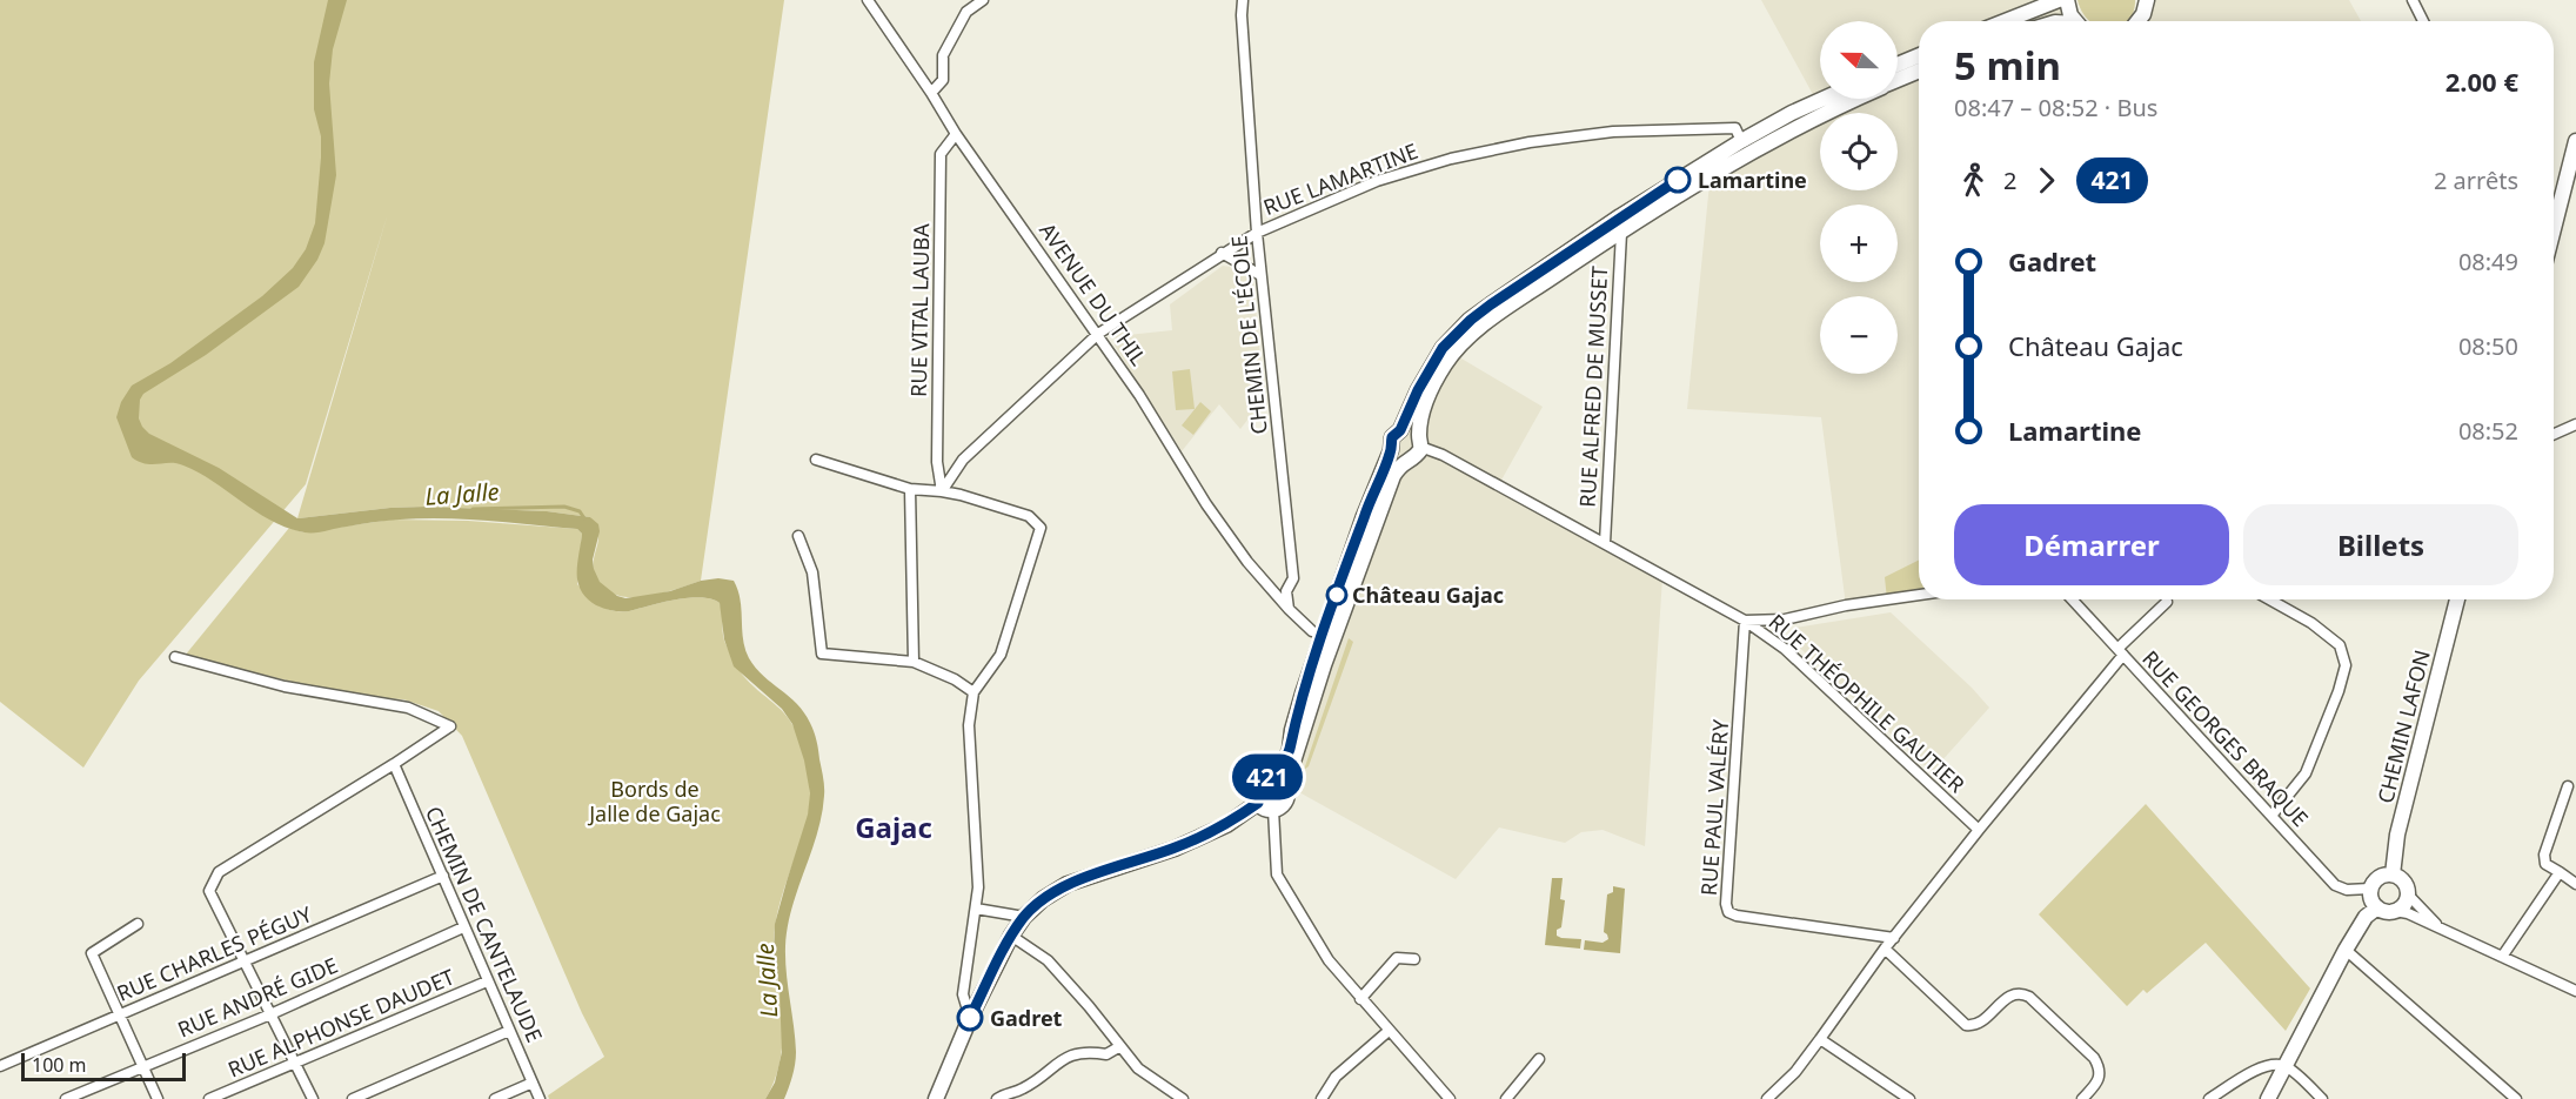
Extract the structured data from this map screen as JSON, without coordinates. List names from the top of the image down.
{
  "streets": {
    "main road": ["CHEMIN LAFON"],
    "street": [
      "RUE LAMARTINE",
      "AVENUE DU THIL",
      "RUE VITAL LAUBA",
      "CHEMIN DE L'ÉCOLE",
      "RUE ALFRED DE MUSSET",
      "RUE THÉOPHILE GAUTIER",
      "RUE GEORGES BRAQUE",
      "RUE PAUL VALÉRY",
      "CHEMIN DE CANTELAUDE",
      "RUE CHARLES PÉGUY",
      "RUE ANDRÉ GIDE",
      "RUE ALPHONSE DAUDET"
    ]
  },
  "crossings": [
    ["RUE LAMARTINE", "AVENUE DU THIL"],
    ["RUE LAMARTINE", "RUE VITAL LAUBA"],
    ["RUE LAMARTINE", "CHEMIN DE L'ÉCOLE"],
    ["AVENUE DU THIL", "RUE VITAL LAUBA"],
    ["AVENUE DU THIL", "CHEMIN DE L'ÉCOLE"],
    ["RUE ALFRED DE MUSSET", "RUE THÉOPHILE GAUTIER"],
    ["RUE THÉOPHILE GAUTIER", "RUE PAUL VALÉRY"],
    ["CHEMIN LAFON", "RUE GEORGES BRAQUE"],
    ["CHEMIN DE CANTELAUDE", "RUE CHARLES PÉGUY"],
    ["CHEMIN DE CANTELAUDE", "RUE ANDRÉ GIDE"],
    ["CHEMIN DE CANTELAUDE", "RUE ALPHONSE DAUDET"]
  ],
  "districts": ["Gajac"],
  "water": ["La Jalle"],
  "parks": ["Bords de Jalle de Gajac"],
  "places": ["Lamartine", "Château Gajac", "Gadret"],
  "lines": ["bus line 421"],
  "scale_bar": "100 m",
  "north": "left",
  "page": {
    "on_map": "421",
    "map_buttons": ["+", "−"],
    "heading": ["5 min", "08:47 – 08:52 · Bus", "2.00 €"],
    "legs": ["2", "421", "2 arrêts"],
    "list": [
      {
        "name": "Gadret",
        "value": "08:49"
      },
      {
        "name": "Château Gajac",
        "value": "08:50"
      },
      {
        "name": "Lamartine",
        "value": "08:52"
      }
    ],
    "buttons": ["Démarrer", "Billets"],
    "scale": "100 m"
  }
}
